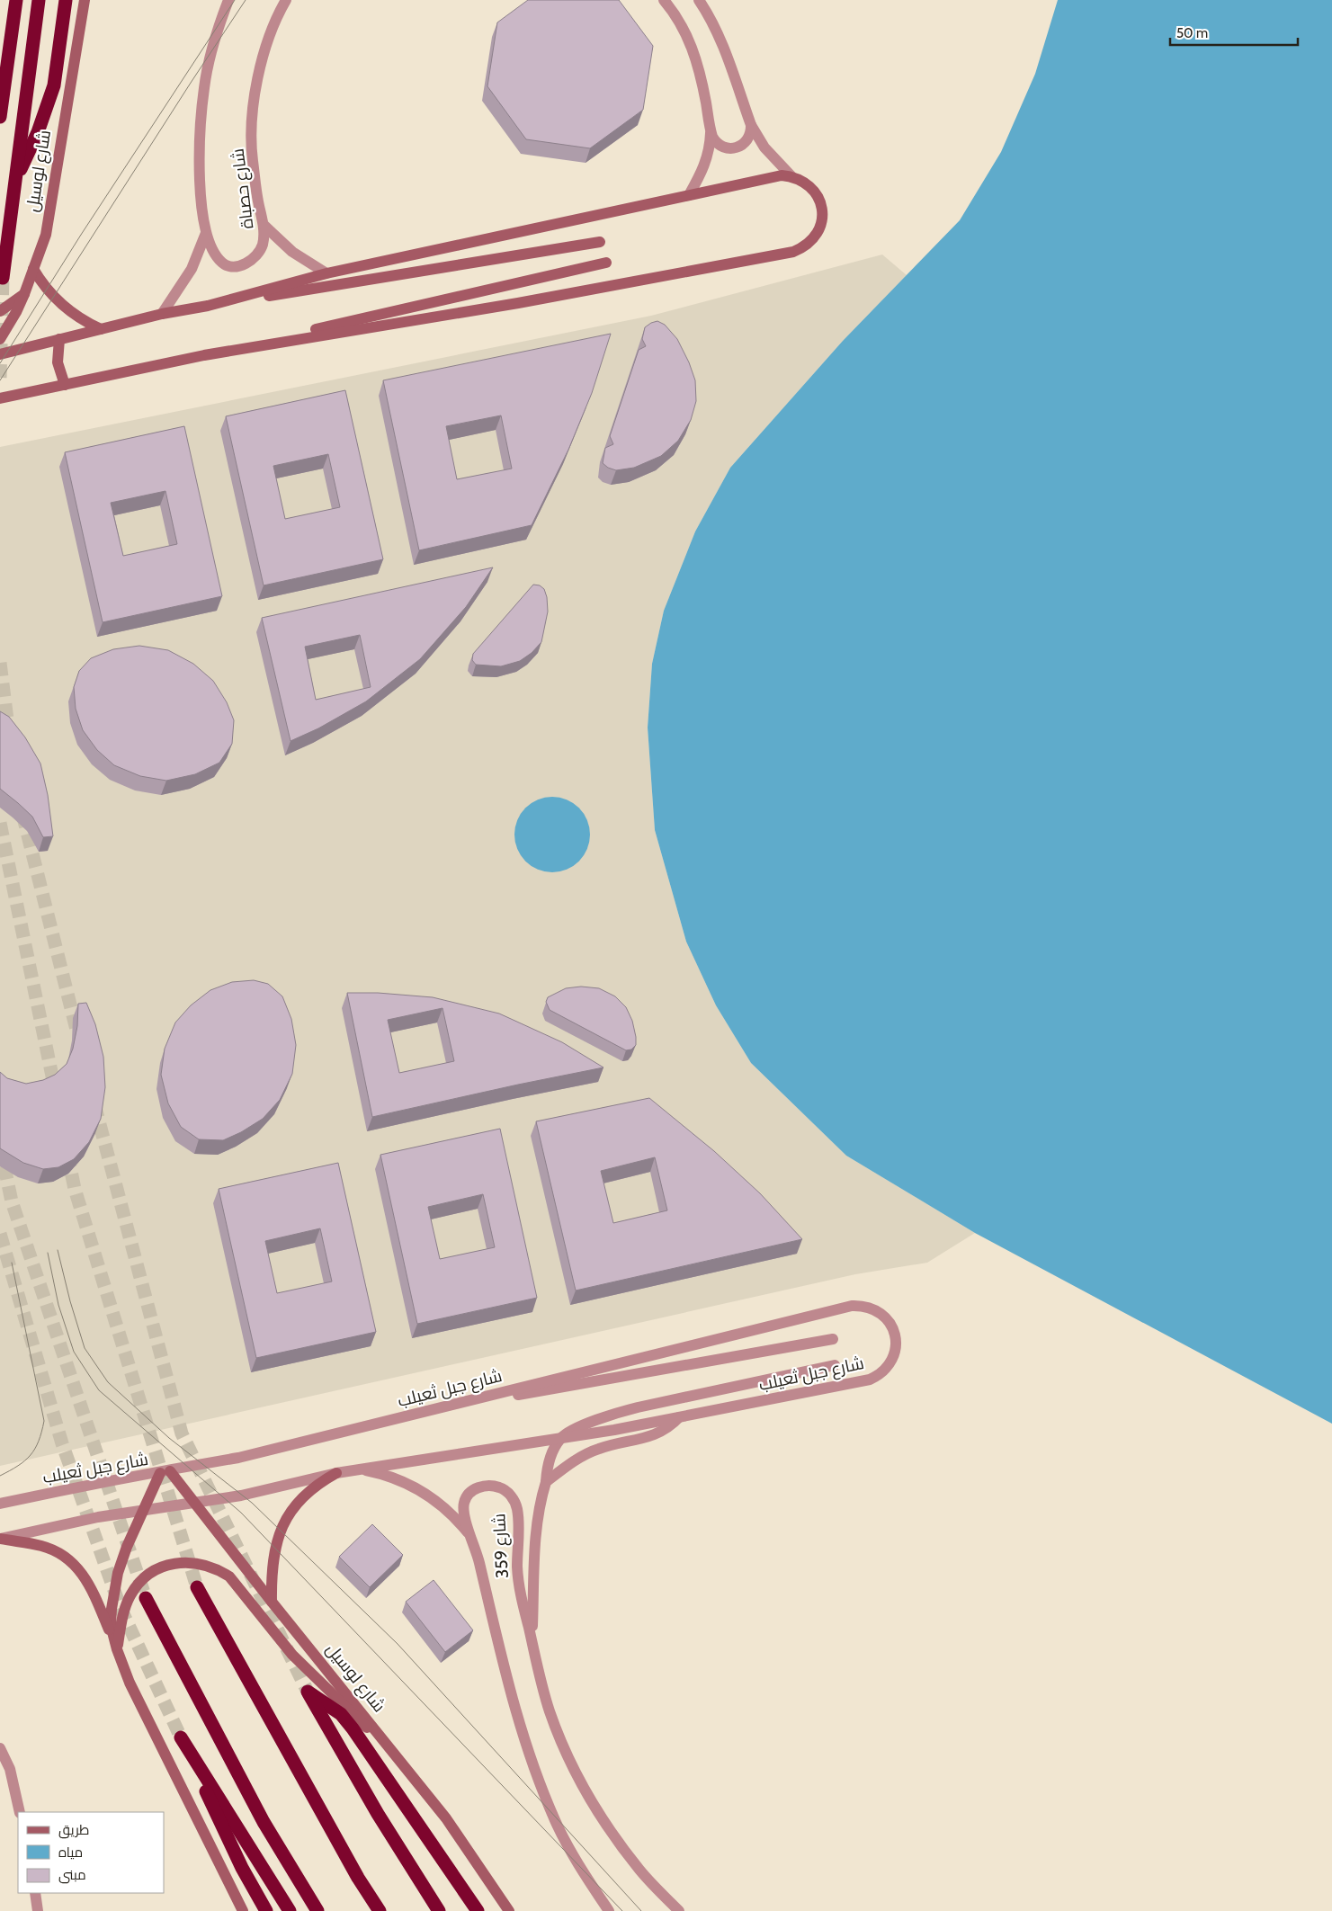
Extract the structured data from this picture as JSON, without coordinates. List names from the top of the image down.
{
  "streets": {
    "street": [
      "شارع لوسيل",
      "شارع حصباة",
      "شارع جبل ثعيلب",
      "شارع 359"
    ]
  },
  "crossings": [
    ["شارع لوسيل", "شارع جبل ثعيلب"]
  ],
  "legend": ["طريق", "مياه", "مبنى"],
  "scale_bar": "50 m"
}
